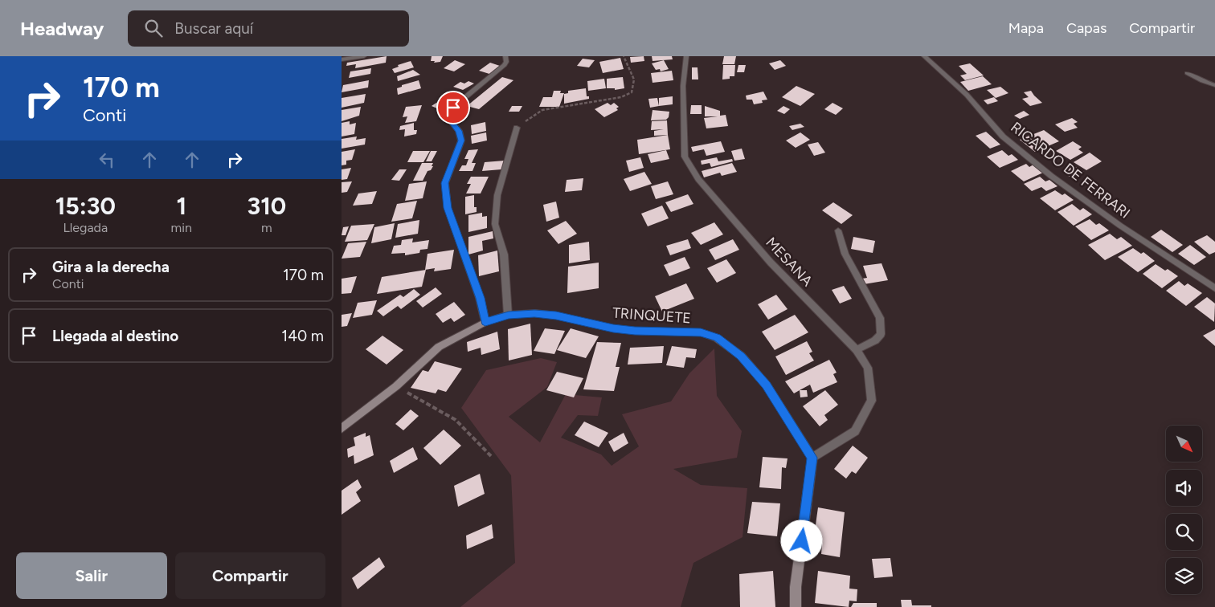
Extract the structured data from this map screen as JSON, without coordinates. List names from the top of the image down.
{
  "streets": {
    "street": ["RICARDO DE FERRARI", "MESANA", "TRINQUETE"]
  },
  "crossings": [
    ["MESANA", "TRINQUETE"]
  ],
  "north": "bottom right",
  "page": {
    "header": "Headway",
    "search": "Buscar aquí",
    "nav": ["Mapa", "Capas", "Compartir"],
    "turn": ["170 m", "Conti"],
    "eta": [
      "15:30",
      "Llegada",
      "1",
      "min",
      "310",
      "m"
    ],
    "list": [
      {
        "name": "Gira a la derecha",
        "note": "Conti",
        "value": "170 m"
      },
      {
        "name": "Llegada al destino",
        "value": "140 m"
      }
    ],
    "buttons": ["Salir", "Compartir"]
  }
}
